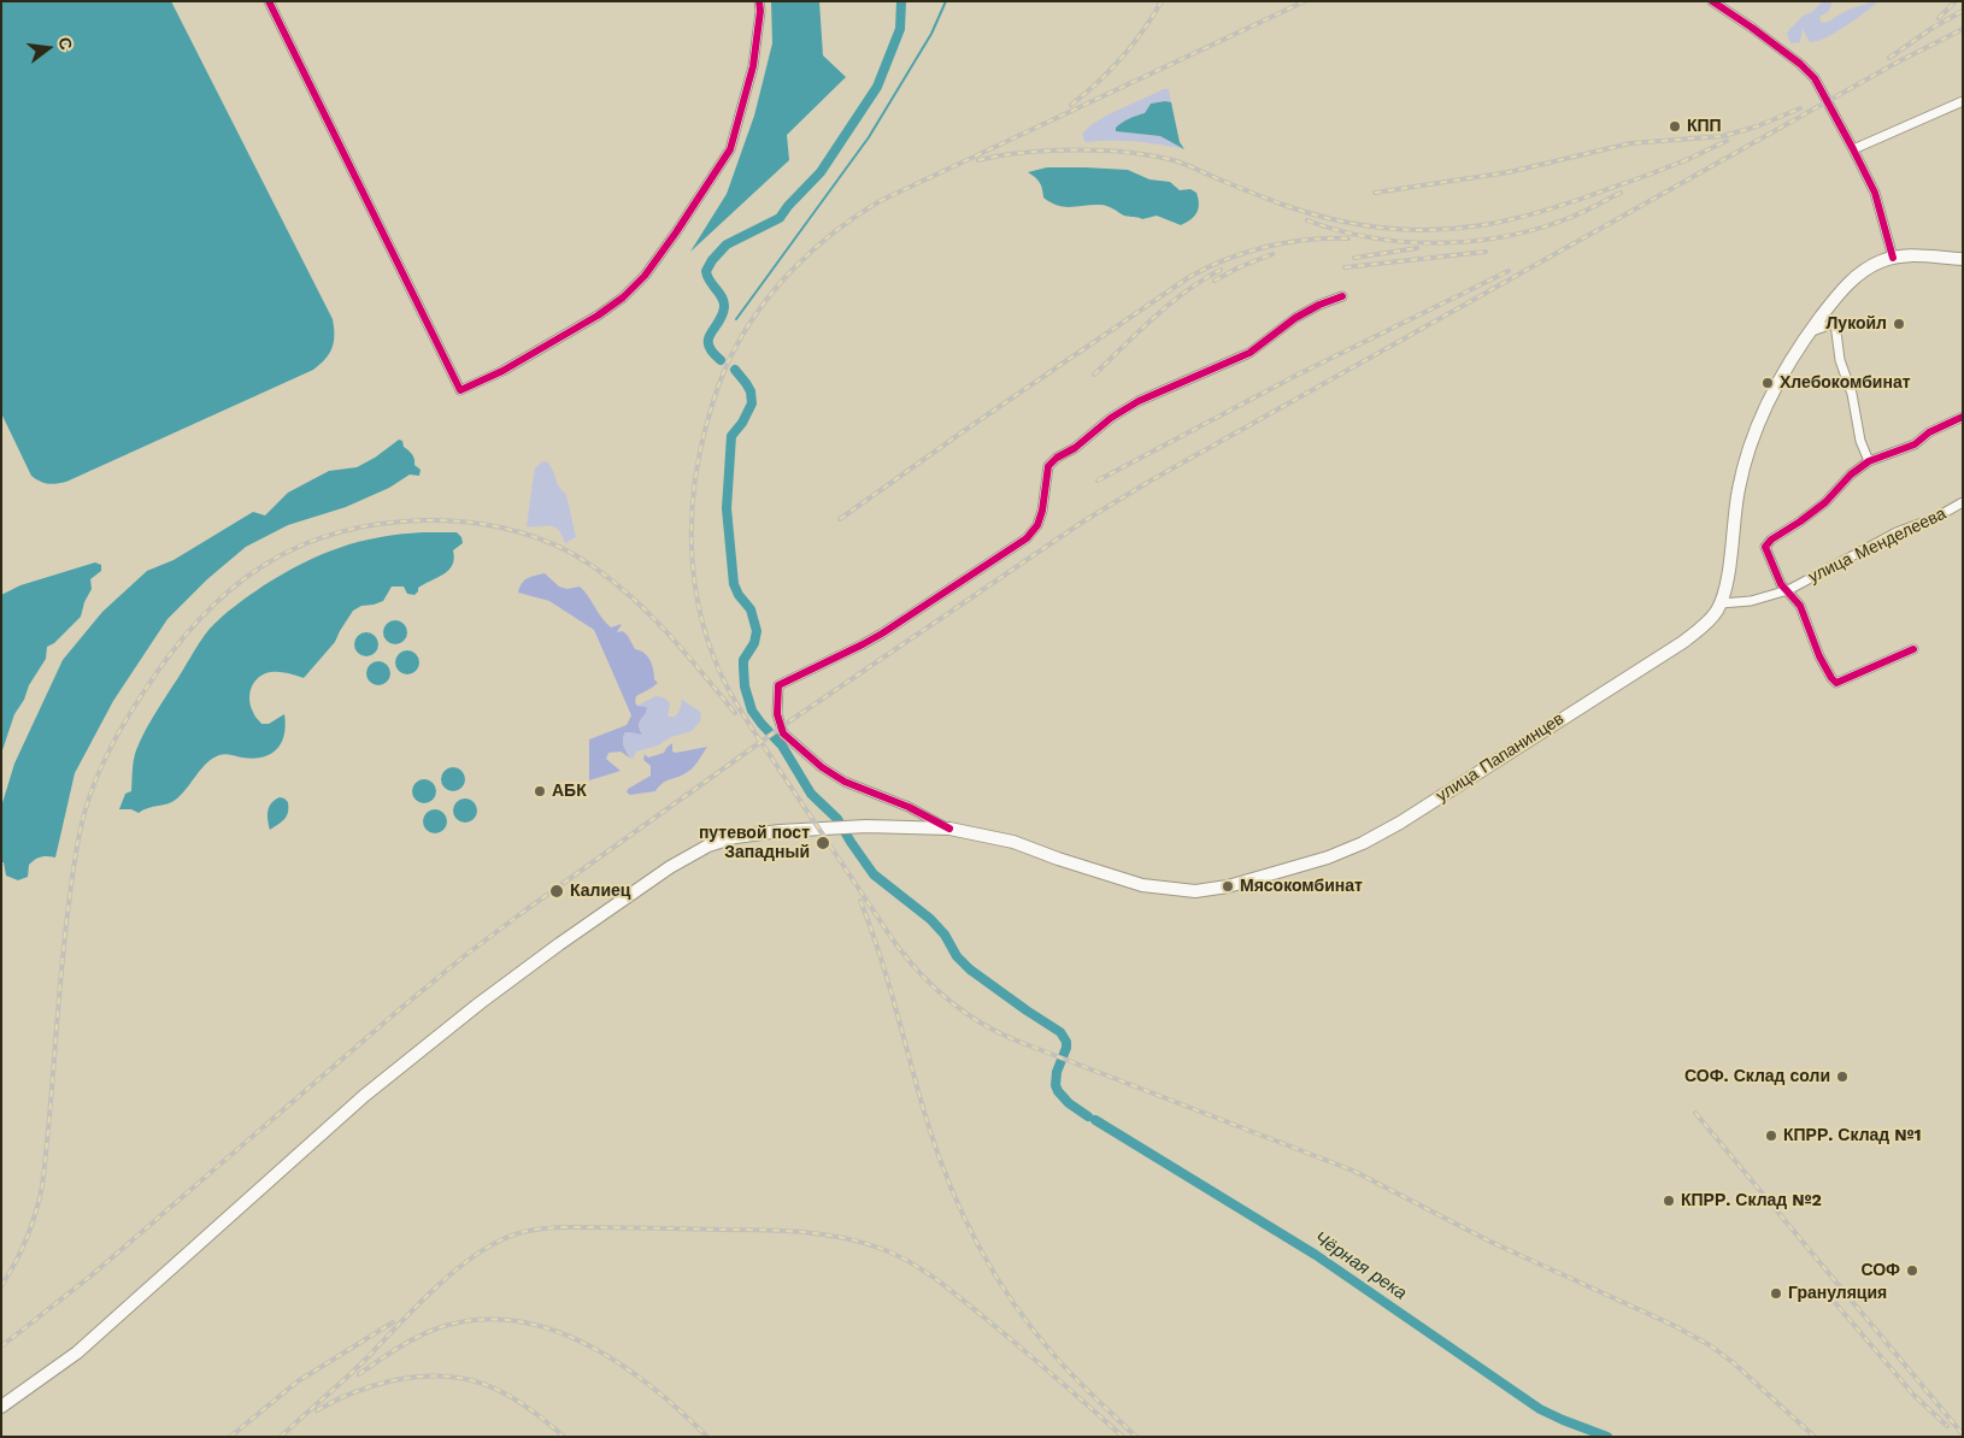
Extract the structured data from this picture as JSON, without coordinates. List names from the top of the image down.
{
  "streets": {
    "main road": ["улица Папанинцев"],
    "street": ["улица Менделеева"]
  },
  "crossings": [
    ["улица Менделеева", "улица Папанинцев"]
  ],
  "water": ["Чёрная река"],
  "places": [
    "КПП",
    "Лукойл",
    "Хлебокомбинат",
    "АБК",
    "путевой пост Западный",
    "Мясокомбинат",
    "Калиец",
    "СОФ. Склад соли",
    "КПРР. Склад №1",
    "КПРР. Склад №2",
    "СОФ",
    "Грануляция"
  ],
  "north": "right"
}
